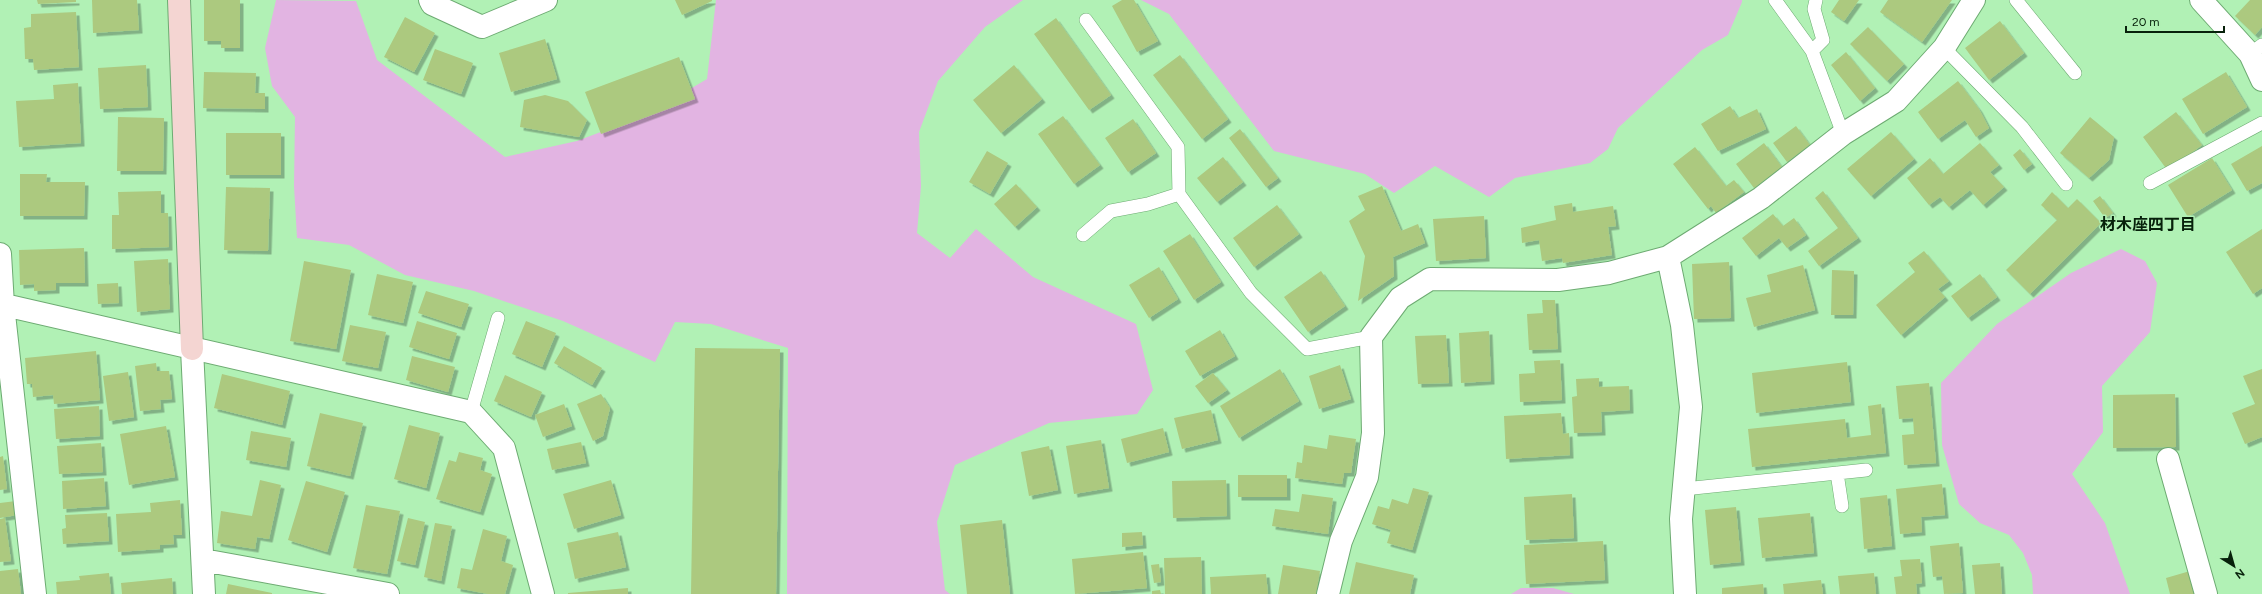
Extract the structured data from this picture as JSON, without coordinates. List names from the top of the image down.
{
  "districts": ["材木座四丁目"],
  "scale_bar": "20 m",
  "north": "bottom right"
}
